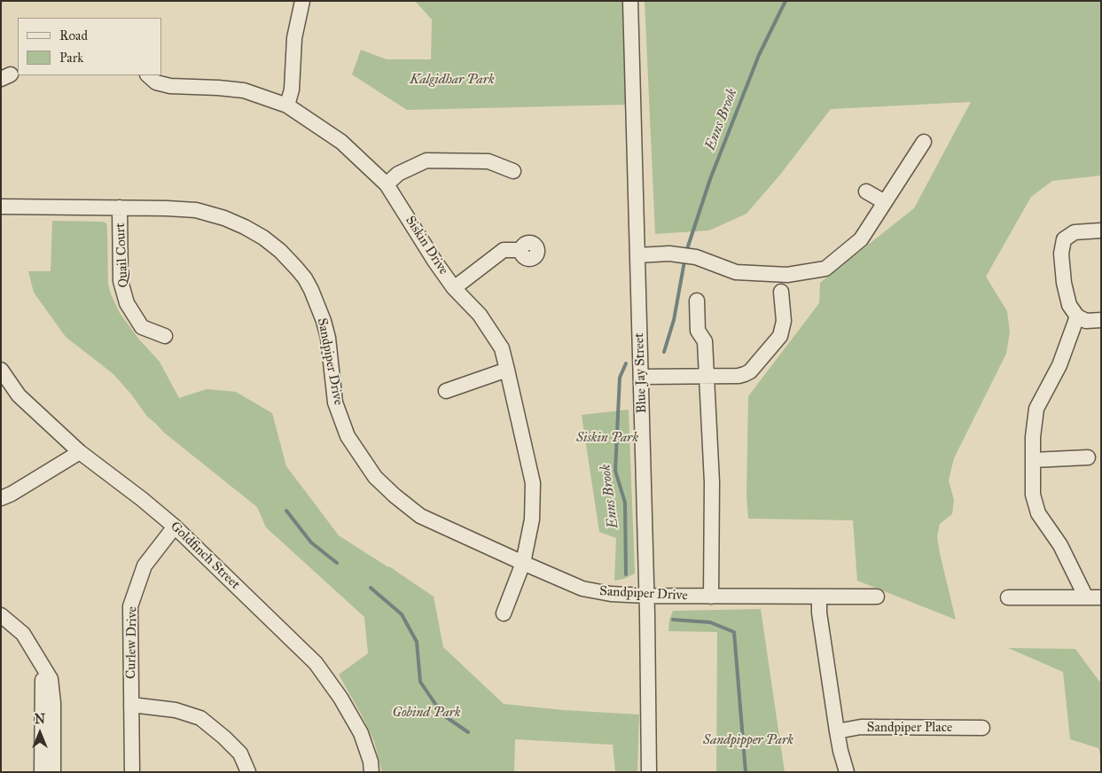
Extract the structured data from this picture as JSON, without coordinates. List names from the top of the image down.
{
  "streets": {
    "street": [
      "Siskin Drive",
      "Quail Court",
      "Sandpiper Drive",
      "Blue Jay Street",
      "Goldfinch Street",
      "Curlew Drive",
      "Sandpiper Place"
    ]
  },
  "crossings": [
    ["Siskin Drive", "Sandpiper Drive"],
    ["Quail Court", "Sandpiper Drive"],
    ["Sandpiper Drive", "Blue Jay Street"],
    ["Goldfinch Street", "Curlew Drive"]
  ],
  "water": ["Enns Brook"],
  "parks": [
    "Kalgidhar Park",
    "Siskin Park",
    "Gobind Park",
    "Sandpipper Park"
  ],
  "legend": ["Road", "Park"],
  "north": "top"
}
